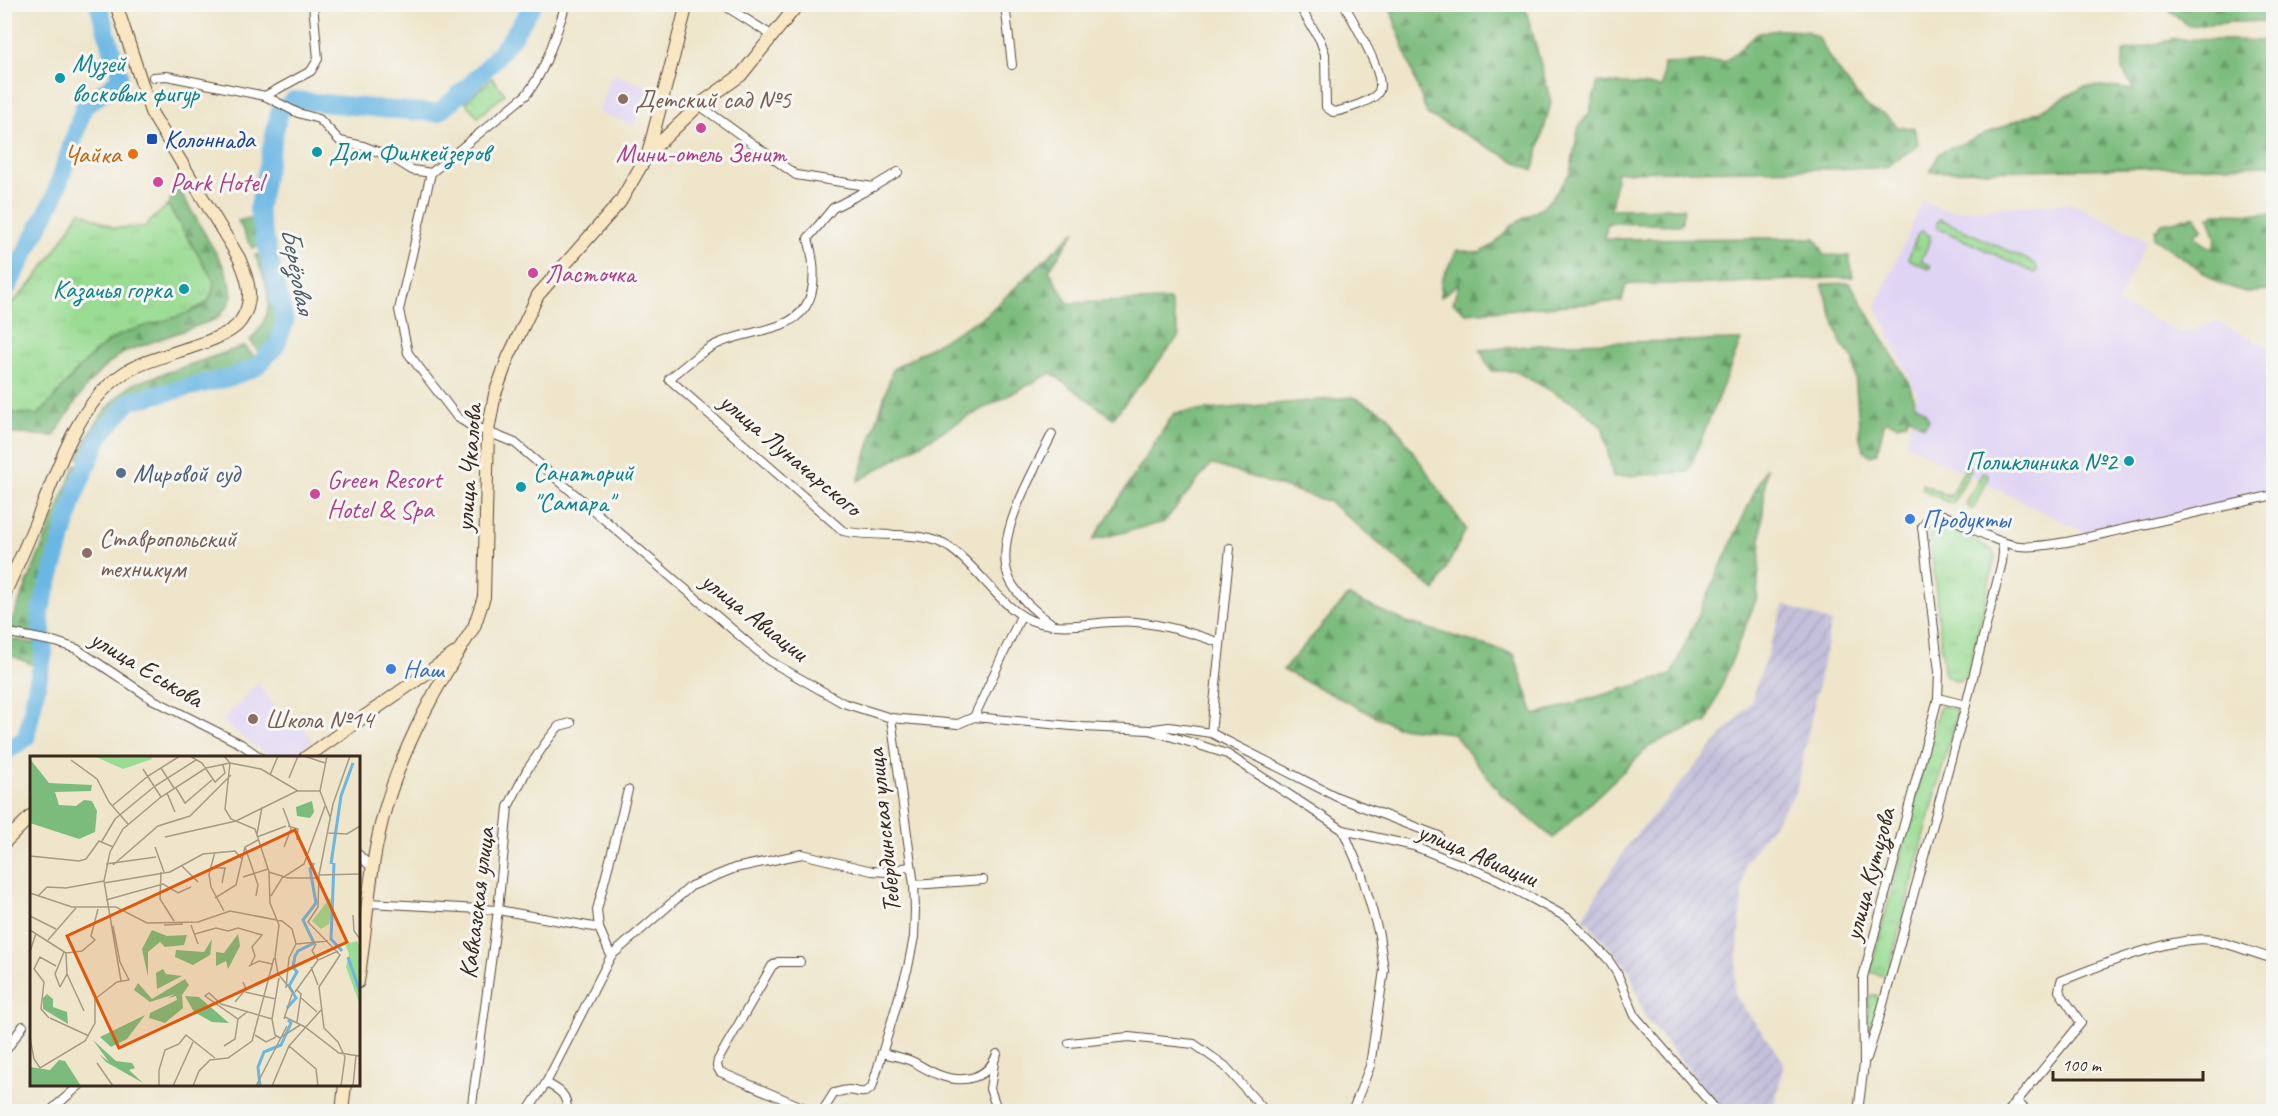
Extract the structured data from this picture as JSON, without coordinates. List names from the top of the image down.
{
  "streets": {
    "street": [
      "улица Луначарского",
      "улица Чкалова",
      "улица Авиации",
      "улица Еськова",
      "Тебердинская улица",
      "улица Кутузова",
      "Кавказская улица"
    ]
  },
  "crossings": [
    ["улица Чкалова", "улица Авиации"],
    ["улица Авиации", "Тебердинская улица"]
  ],
  "water": ["Берёзовая"],
  "places": {
    "other": [
      "Музей восковых фигур",
      "Детский сад №5",
      "Мини-отель Зенит",
      "Дом Финкейзеров",
      "Чайка",
      "Park Hotel",
      "Ласточка",
      "Казачья горка",
      "Поликлиника №2",
      "Мировой суд",
      "Санаторий \"Самара\"",
      "Green Resort Hotel & Spa",
      "Продукты",
      "Ставропольский техникум",
      "Наш",
      "Школа №14"
    ],
    "transit": ["Колоннада"]
  },
  "scale_bar": "100 m"
}
